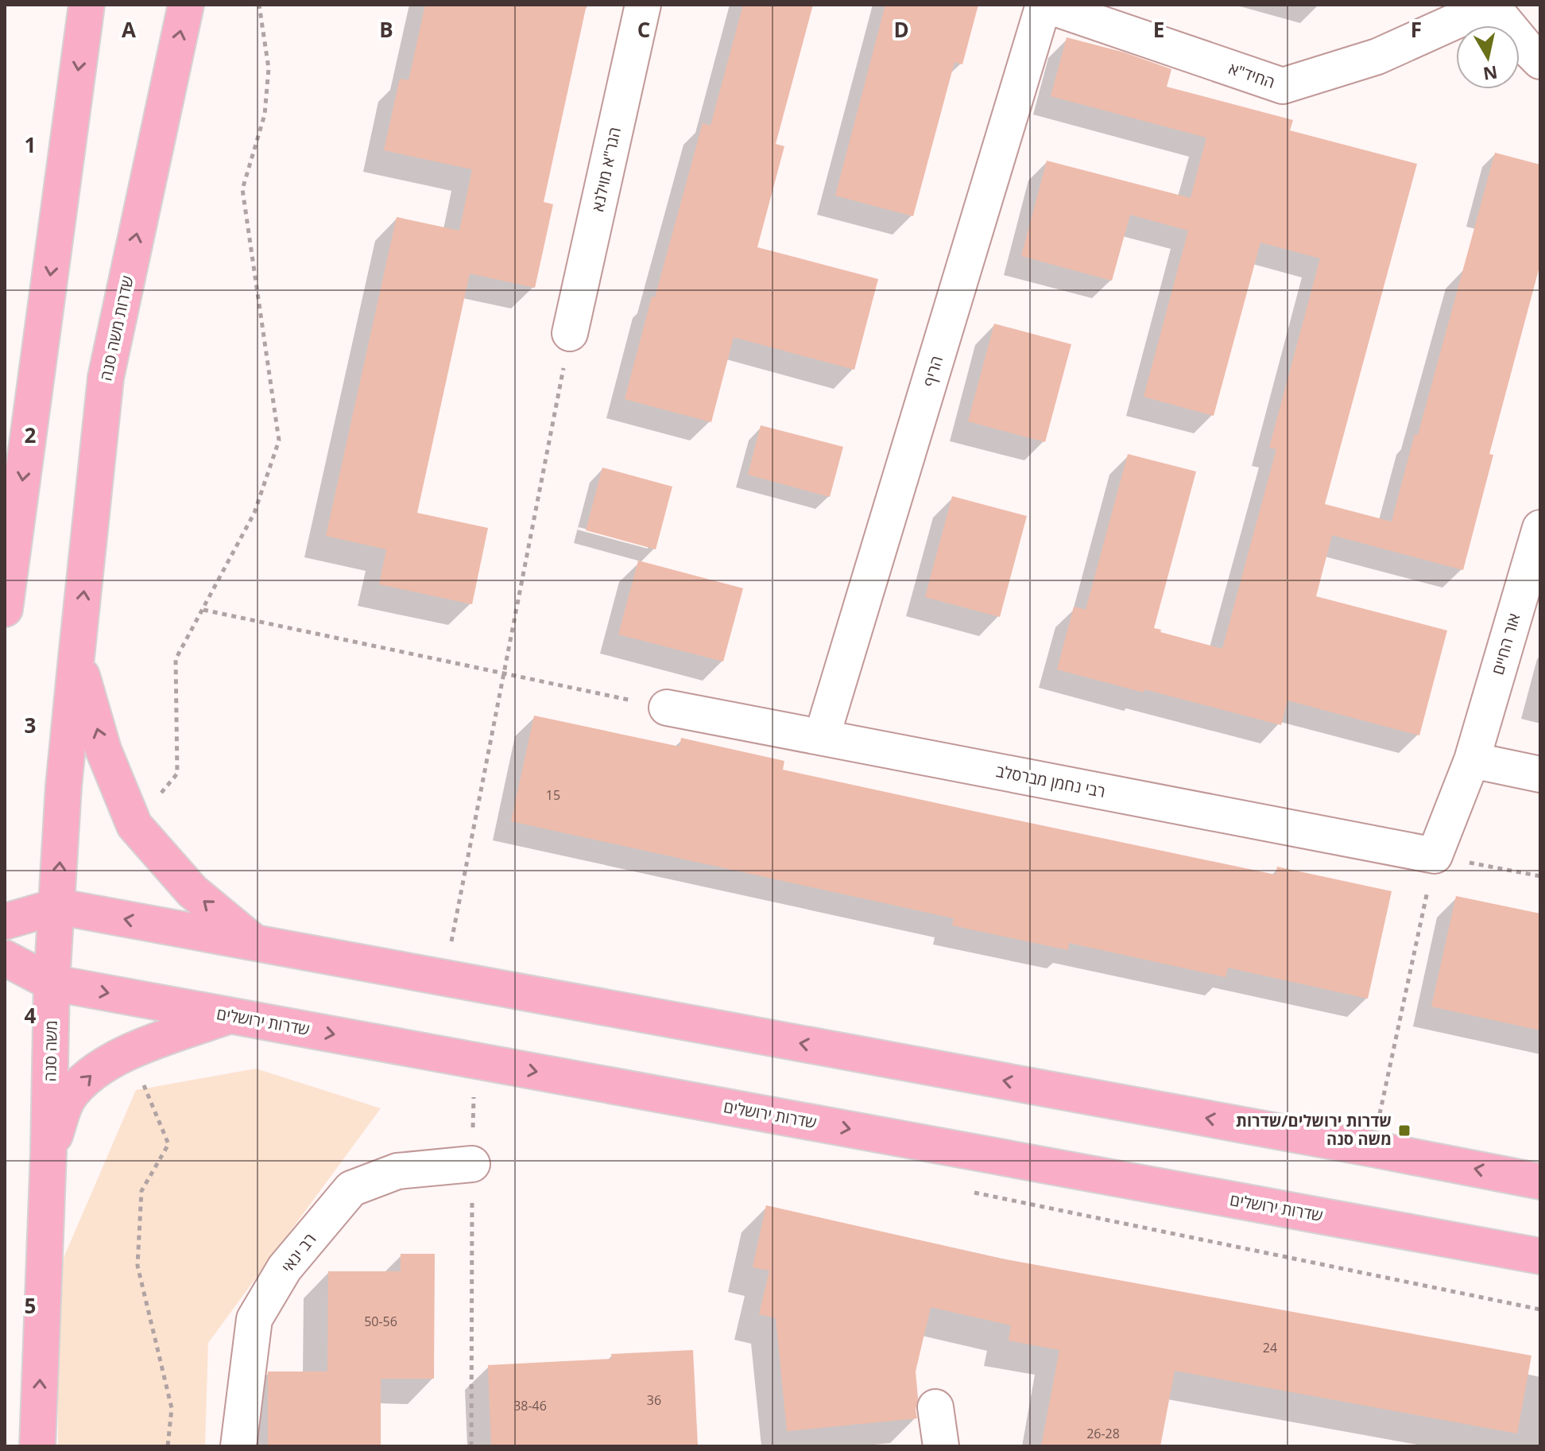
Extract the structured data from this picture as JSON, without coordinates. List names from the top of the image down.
{
  "streets": {
    "main road": ["שדרות משה סנה", "שדרות ירושלים", "משה סנה"],
    "street": [
      "החיד\"א",
      "הגר\"א מוילנא",
      "הריף",
      "אור החיים",
      "רבי נחמן מברסלב",
      "רב ינאי"
    ]
  },
  "crossings": [
    ["החיד\"א", "הריף"],
    ["שדרות משה סנה", "משה סנה"],
    ["הריף", "רבי נחמן מברסלב"],
    ["אור החיים", "רבי נחמן מברסלב"],
    ["שדרות ירושלים", "משה סנה"]
  ],
  "places": {
    "transit": ["שדרות ירושלים/שדרות משה סנה"]
  },
  "house_numbers": [
    "15",
    "50-56",
    "24",
    "36",
    "38-46",
    "26-28"
  ],
  "north": "bottom",
  "grid": {
    "columns": [
      "A",
      "B",
      "C",
      "D",
      "E",
      "F"
    ],
    "rows": [
      "1",
      "2",
      "3",
      "4",
      "5"
    ]
  }
}
